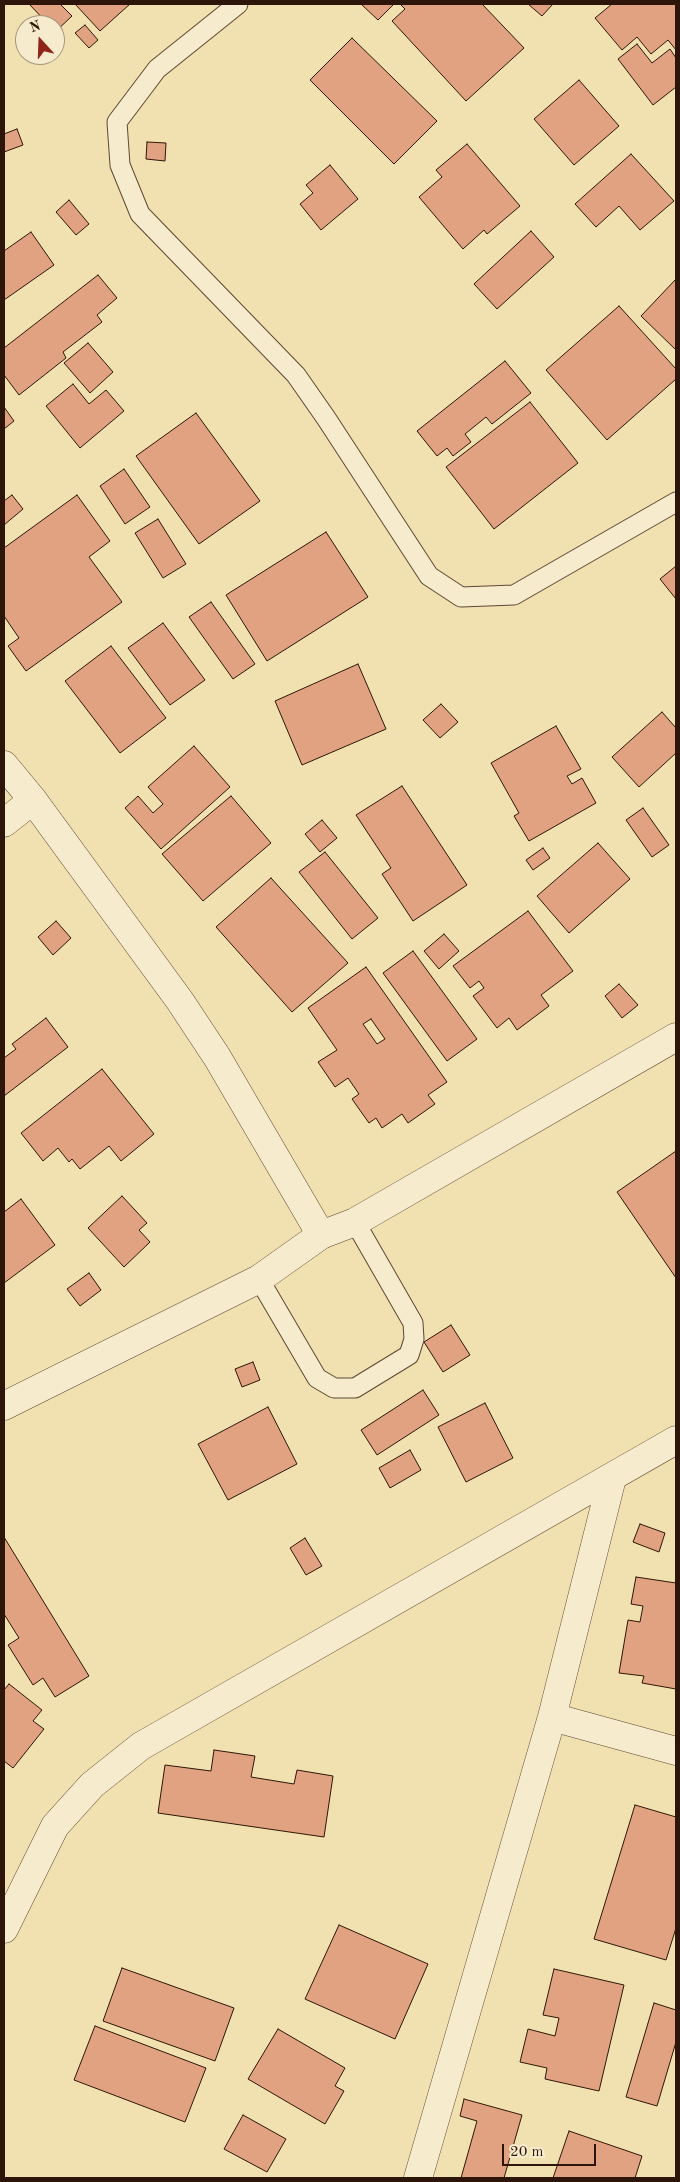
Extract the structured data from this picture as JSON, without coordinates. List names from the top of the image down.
{
  "scale_bar": "20 m",
  "north": "top"
}
